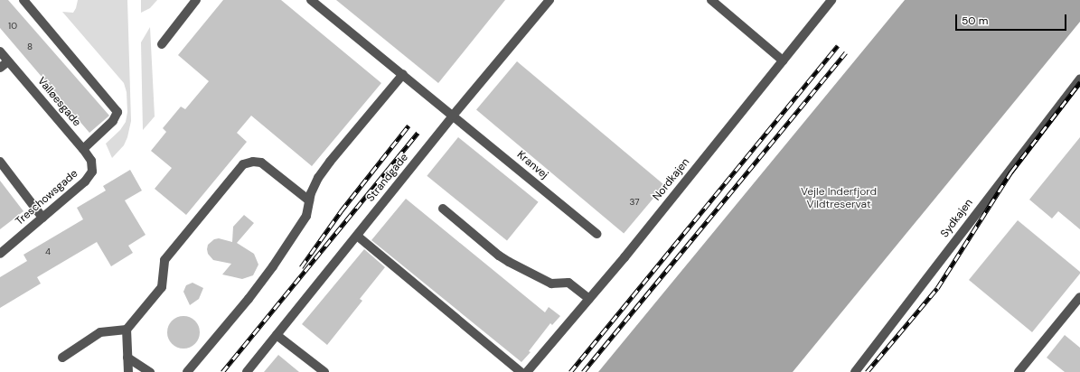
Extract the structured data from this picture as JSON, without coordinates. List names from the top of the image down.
{
  "streets": {
    "street": [
      "Valløesgade",
      "Kranvej",
      "Strandgade",
      "Nordkajen",
      "Treschowsgade",
      "Sydkajen"
    ]
  },
  "crossings": [
    ["Valløesgade", "Treschowsgade"],
    ["Kranvej", "Strandgade"]
  ],
  "parks": ["Vejle Inderfjord Vildtreservat"],
  "house_numbers": [
    "10",
    "8",
    "37",
    "4"
  ],
  "scale_bar": "50 m"
}
